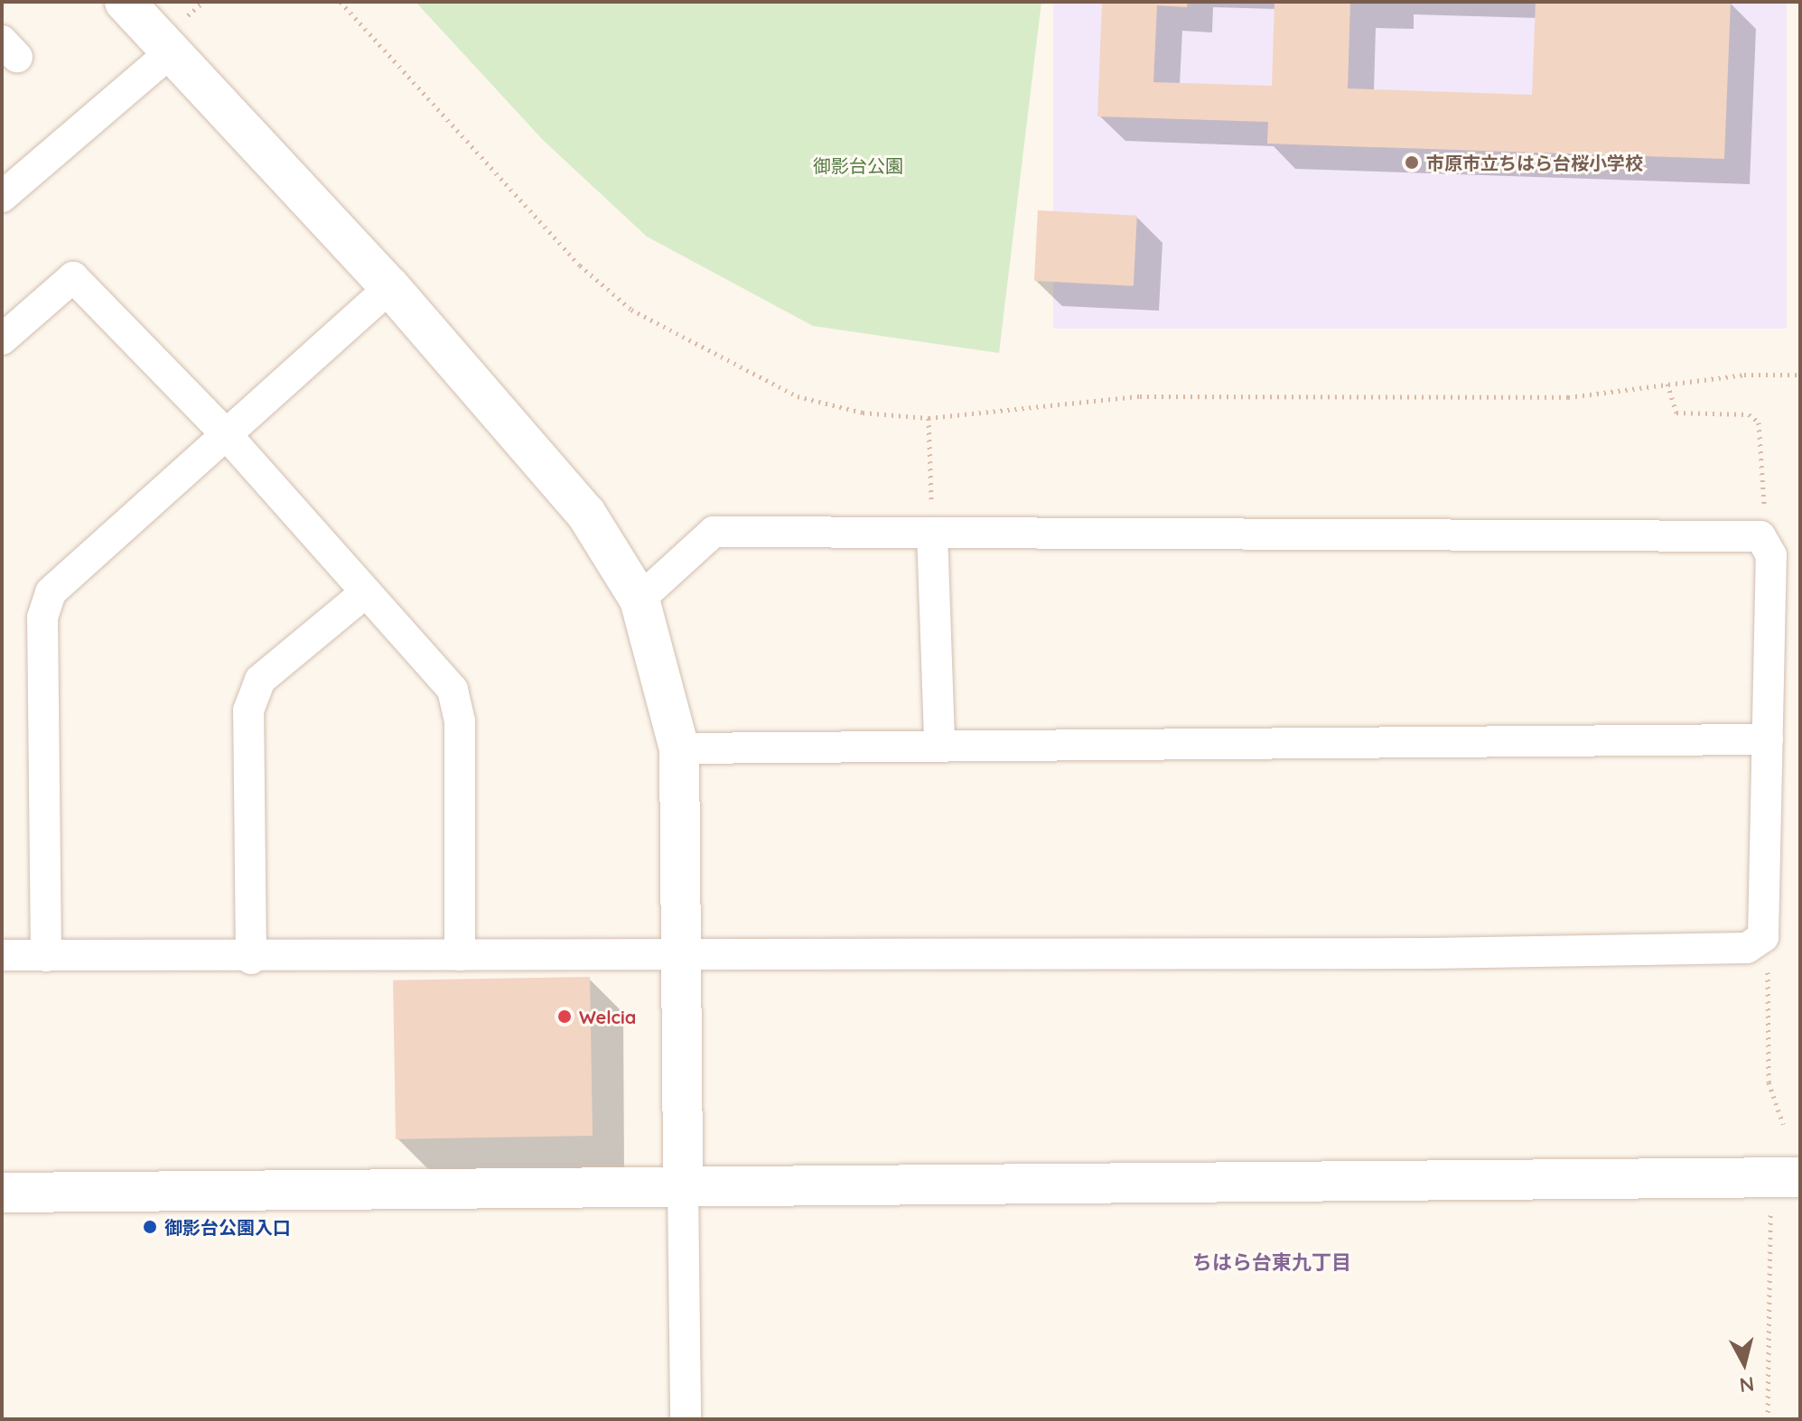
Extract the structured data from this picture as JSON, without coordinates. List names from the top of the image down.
{
  "districts": ["ちはら台東九丁目"],
  "parks": ["御影台公園"],
  "places": ["市原市立ちはら台桜小学校", "Welcia", "御影台公園入口"],
  "north": "bottom"
}
